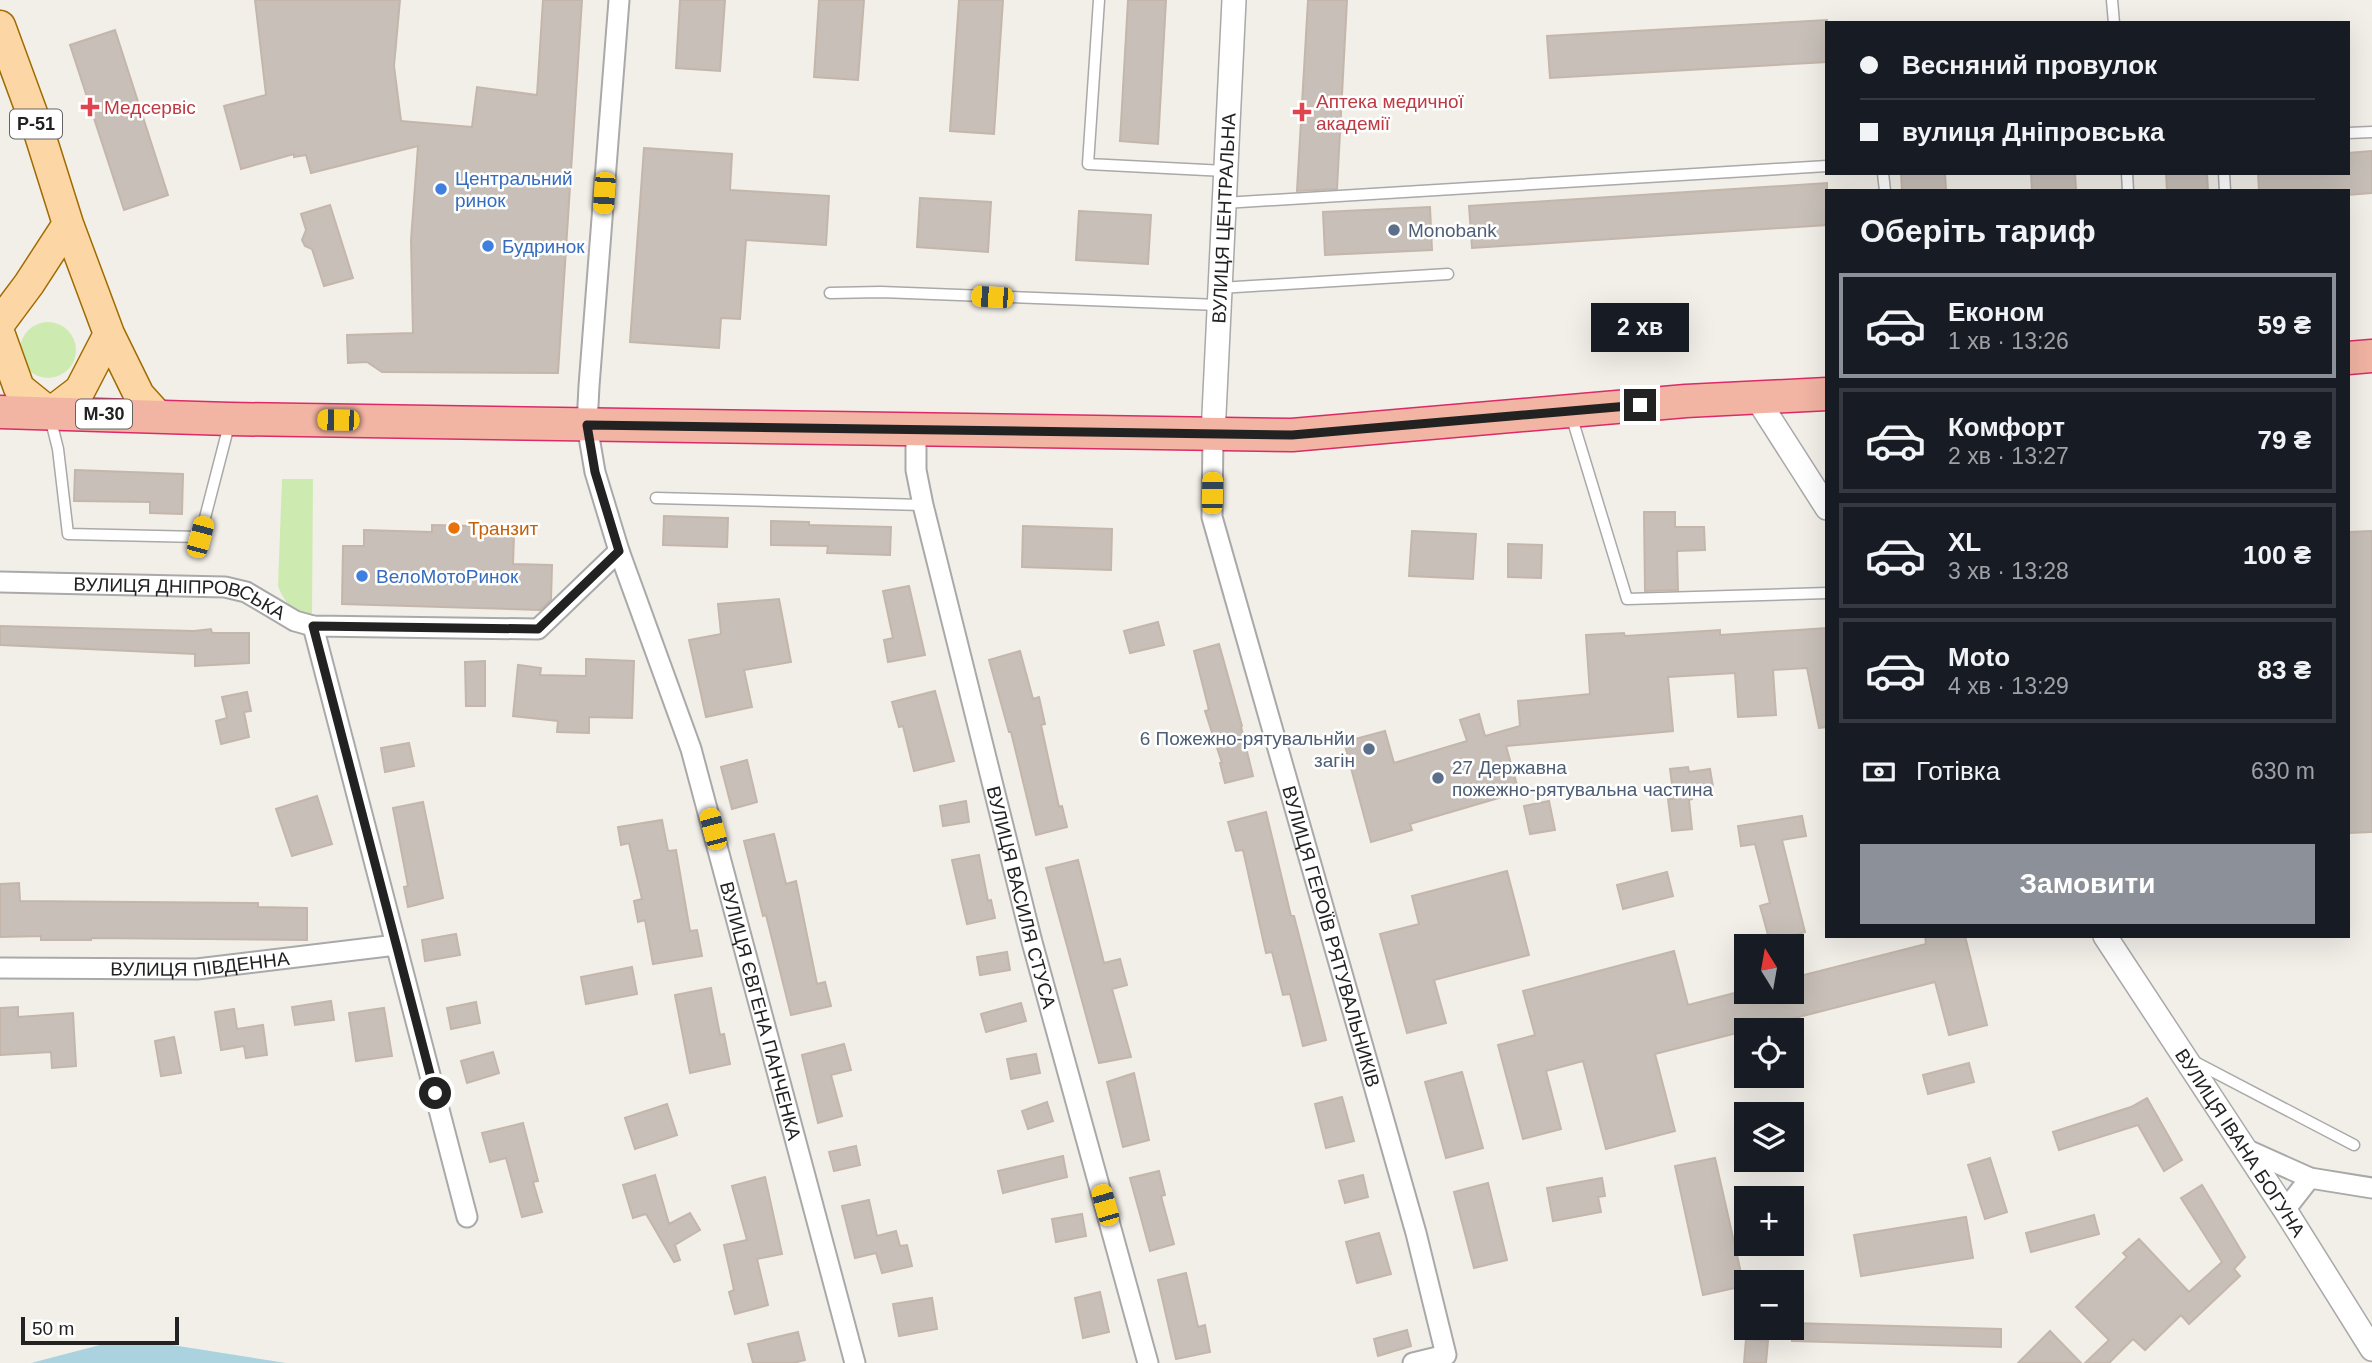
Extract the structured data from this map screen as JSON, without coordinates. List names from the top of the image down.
{
  "streets": {
    "highway": ["М-30"],
    "main road": ["Р-51"],
    "street": [
      "ВУЛИЦЯ ЦЕНТРАЛЬНА",
      "ВУЛИЦЯ ДНІПРОВСЬКА",
      "ВУЛИЦЯ ВАСИЛЯ СТУСА",
      "ВУЛИЦЯ ГЕРОЇВ РЯТУВАЛЬНИКІВ",
      "ВУЛИЦЯ ПІВДЕННА",
      "ВУЛИЦЯ ЄВГЕНА ПАНЧЕНКА",
      "ВУЛИЦЯ ІВАНА БОГУНА"
    ]
  },
  "crossings": [
    ["Р-51", "М-30"],
    ["ВУЛИЦЯ ЦЕНТРАЛЬНА", "М-30"],
    ["ВУЛИЦЯ ЦЕНТРАЛЬНА", "ВУЛИЦЯ ГЕРОЇВ РЯТУВАЛЬНИКІВ"],
    ["М-30", "ВУЛИЦЯ ВАСИЛЯ СТУСА"],
    ["М-30", "ВУЛИЦЯ ГЕРОЇВ РЯТУВАЛЬНИКІВ"],
    ["М-30", "ВУЛИЦЯ ЄВГЕНА ПАНЧЕНКА"],
    ["ВУЛИЦЯ ДНІПРОВСЬКА", "ВУЛИЦЯ ЄВГЕНА ПАНЧЕНКА"]
  ],
  "places": {
    "health": ["Медсервіс", "Аптека медичної академії"],
    "other": [
      "Центральний ринок",
      "Monobank",
      "Будринок",
      "Транзит",
      "ВелоМотоРинок",
      "6 Пожежно-рятувальнйи загін",
      "27 Державна пожежно-рятувальна частина"
    ]
  },
  "scale_bar": "50 m",
  "north": "top",
  "page": {
    "banner": ["Весняний провулок", "вулиця Дніпровська"],
    "heading": "Оберіть тариф",
    "list": [
      {
        "name": "Економ",
        "note": "1 хв · 13:26",
        "value": "59 ₴"
      },
      {
        "name": "Комфорт",
        "note": "2 хв · 13:27",
        "value": "79 ₴"
      },
      {
        "name": "XL",
        "note": "3 хв · 13:28",
        "value": "100 ₴"
      },
      {
        "name": "Moto",
        "note": "4 хв · 13:29",
        "value": "83 ₴"
      }
    ],
    "bubble": "2 хв",
    "pay": ["Готівка", "630 m"],
    "buttons": "Замовити",
    "map_buttons": ["+", "−"],
    "scale": "50 m"
  }
}
